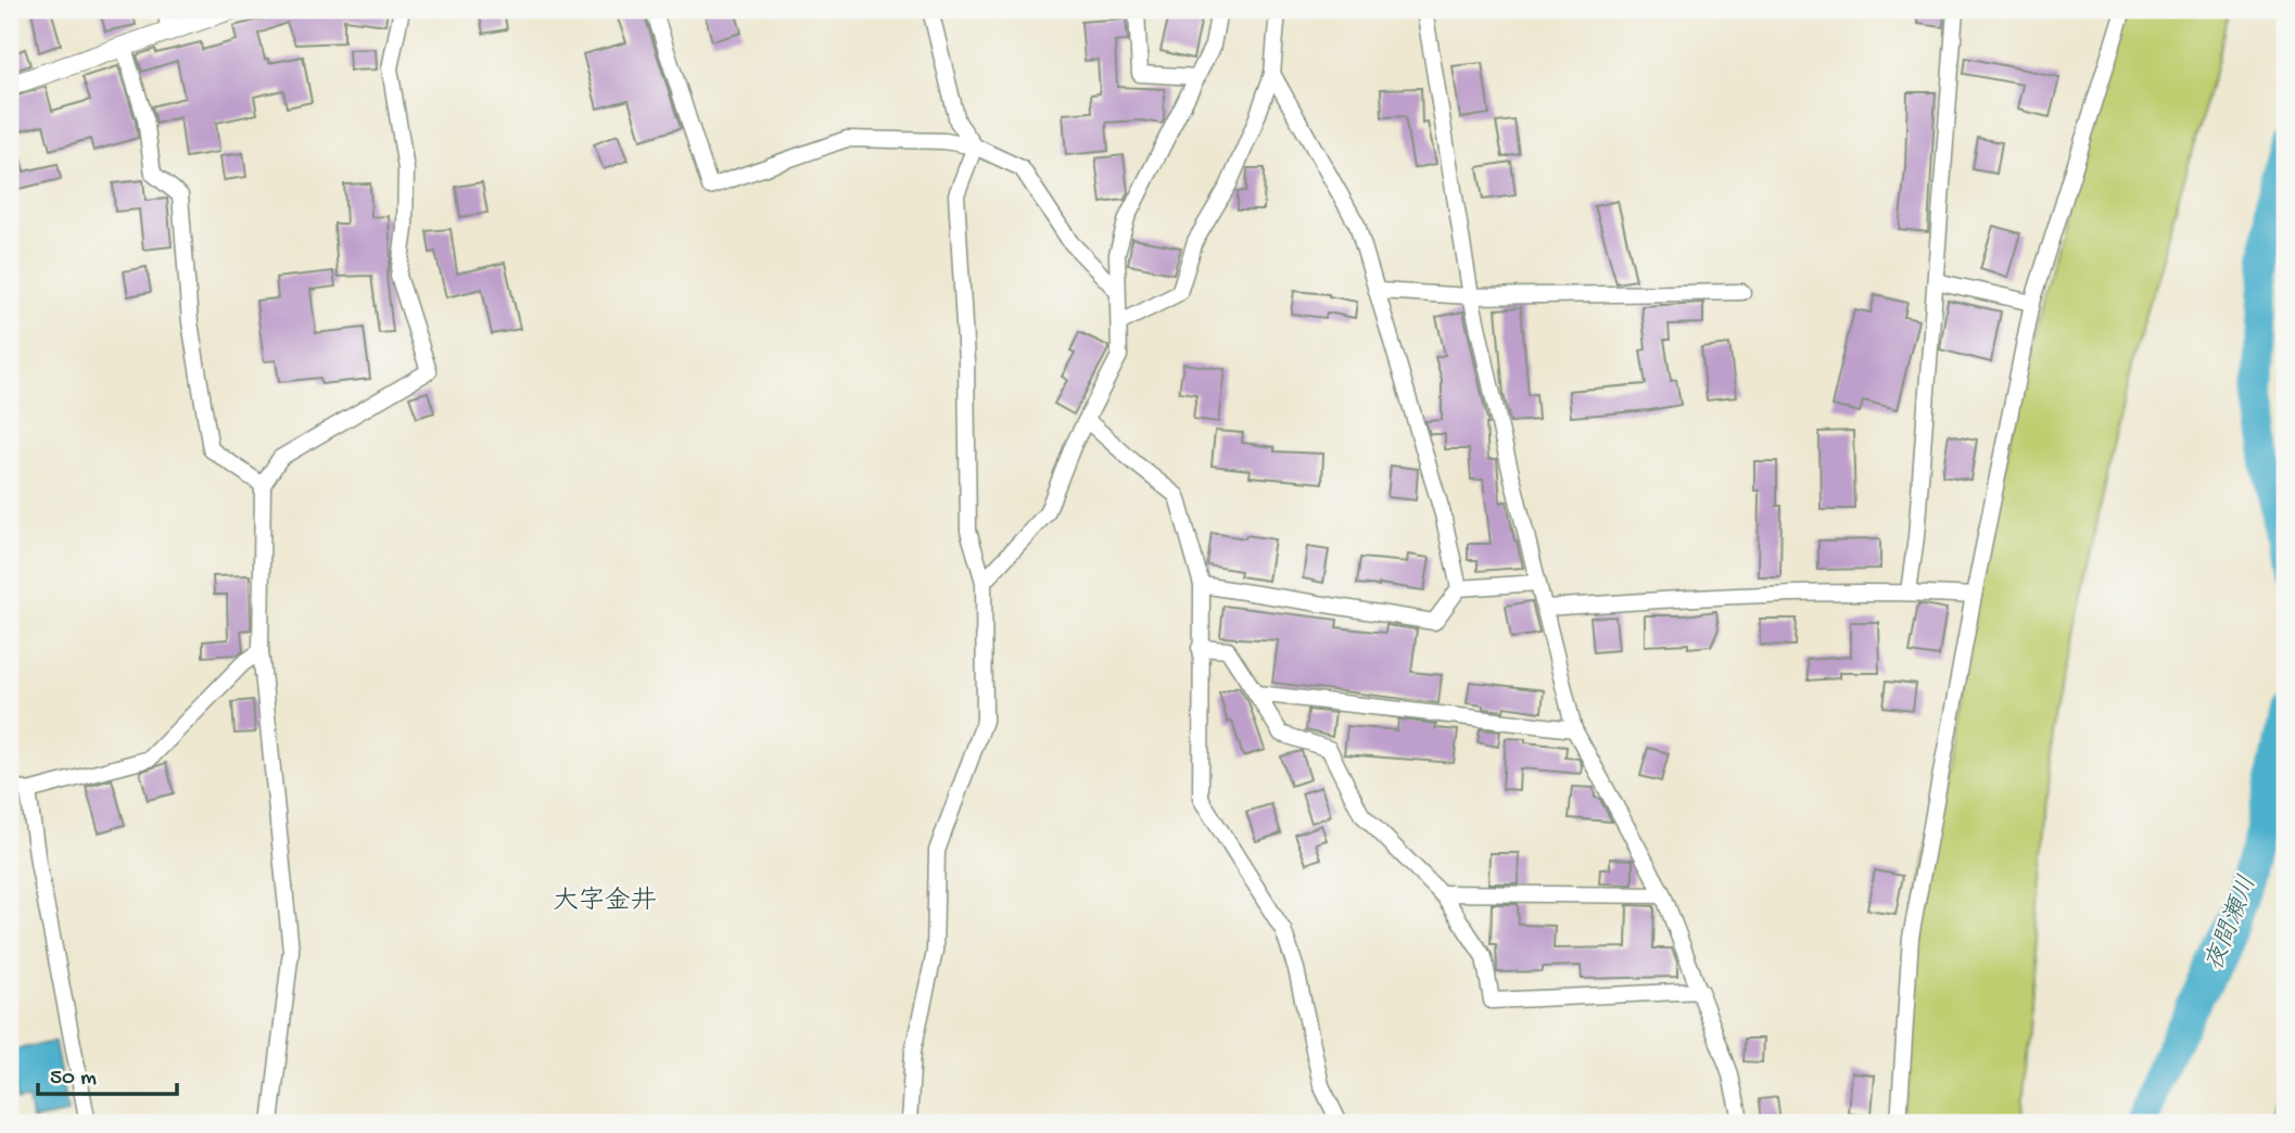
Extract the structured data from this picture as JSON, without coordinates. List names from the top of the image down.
{
  "districts": ["大字金井"],
  "water": ["夜間瀬川"],
  "scale_bar": "50 m"
}
